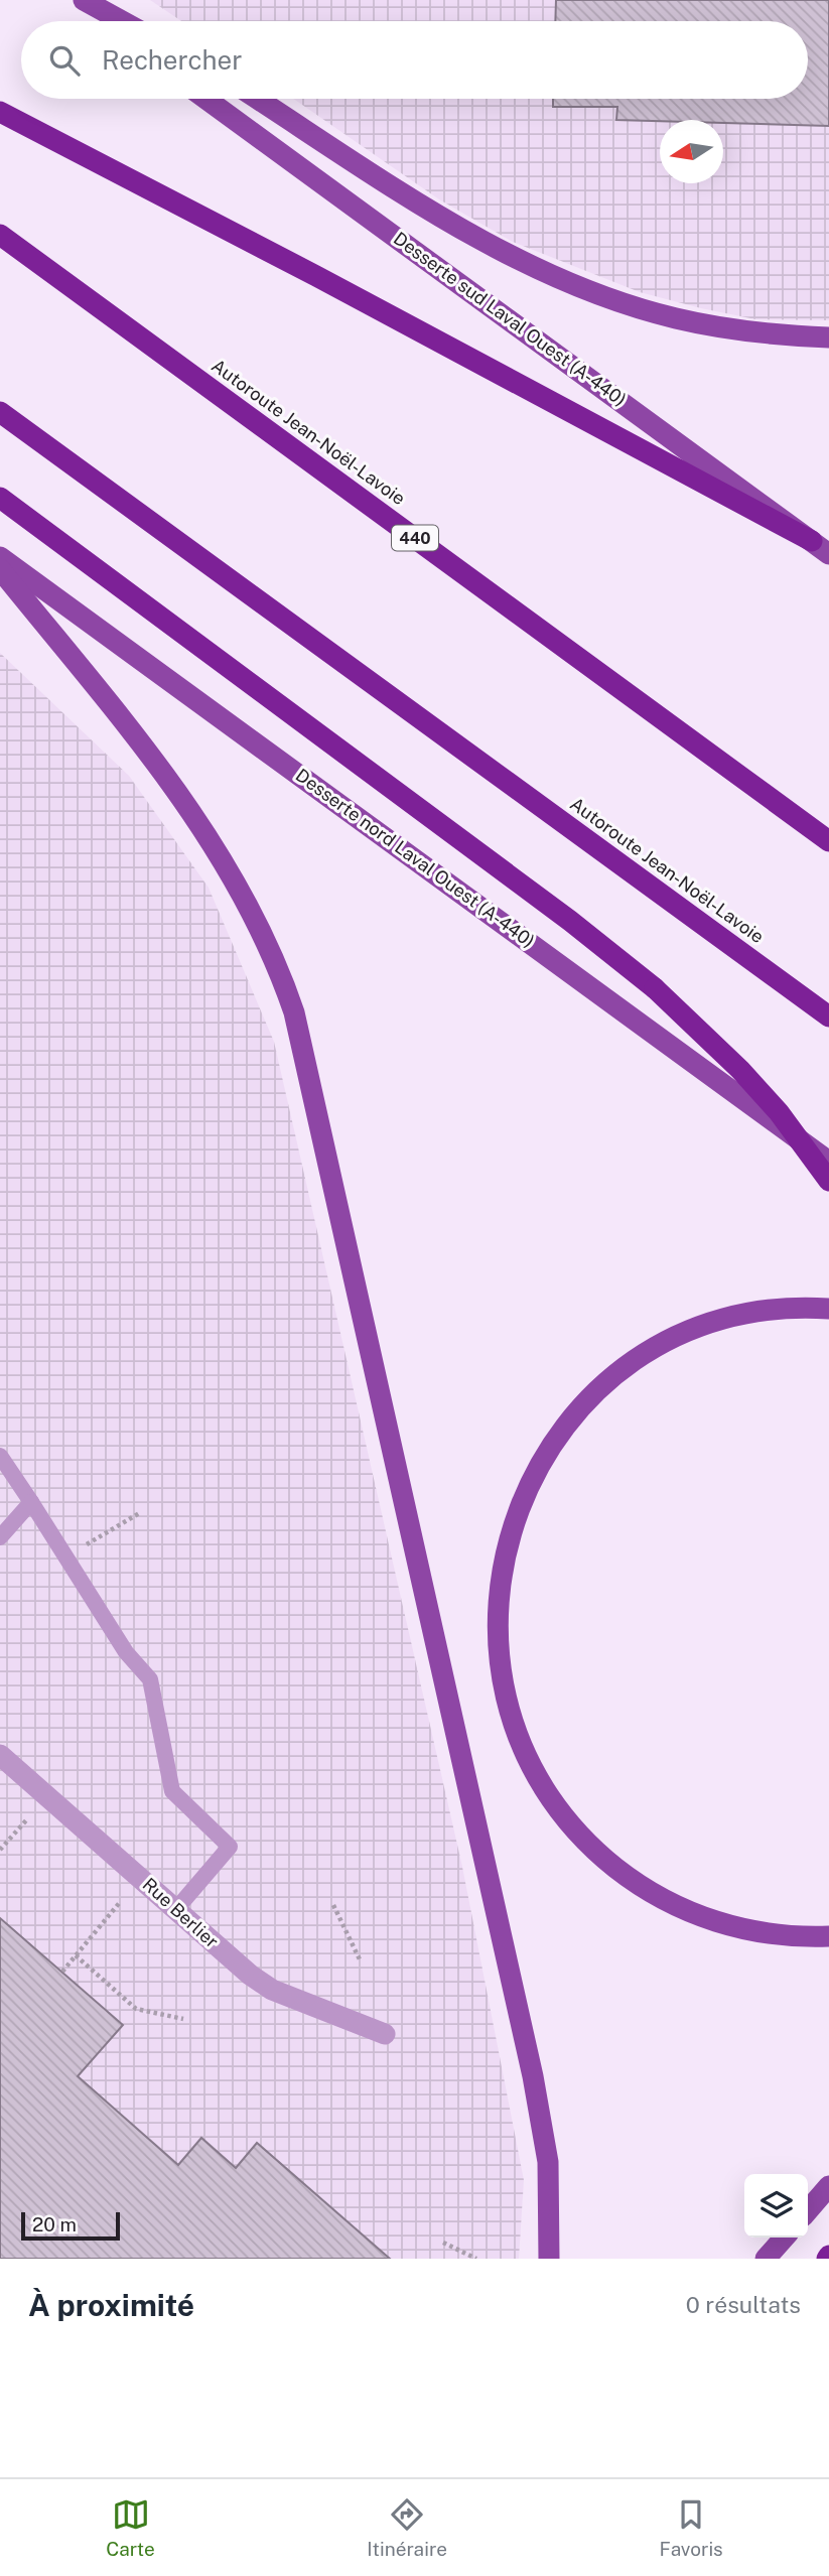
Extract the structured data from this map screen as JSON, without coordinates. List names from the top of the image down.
{
  "streets": {
    "highway": ["Autoroute Jean-Noël-Lavoie", "440"],
    "main road": ["Desserte sud Laval Ouest (A-440)", "Desserte nord Laval Ouest (A-440)"],
    "street": ["Rue Berlier"]
  },
  "scale_bar": "20 m",
  "north": "left",
  "page": {
    "search": "Rechercher",
    "scale": "20 m",
    "heading": ["À proximité", "0 résultats"],
    "nav": ["Carte", "Itinéraire", "Favoris"]
  }
}
